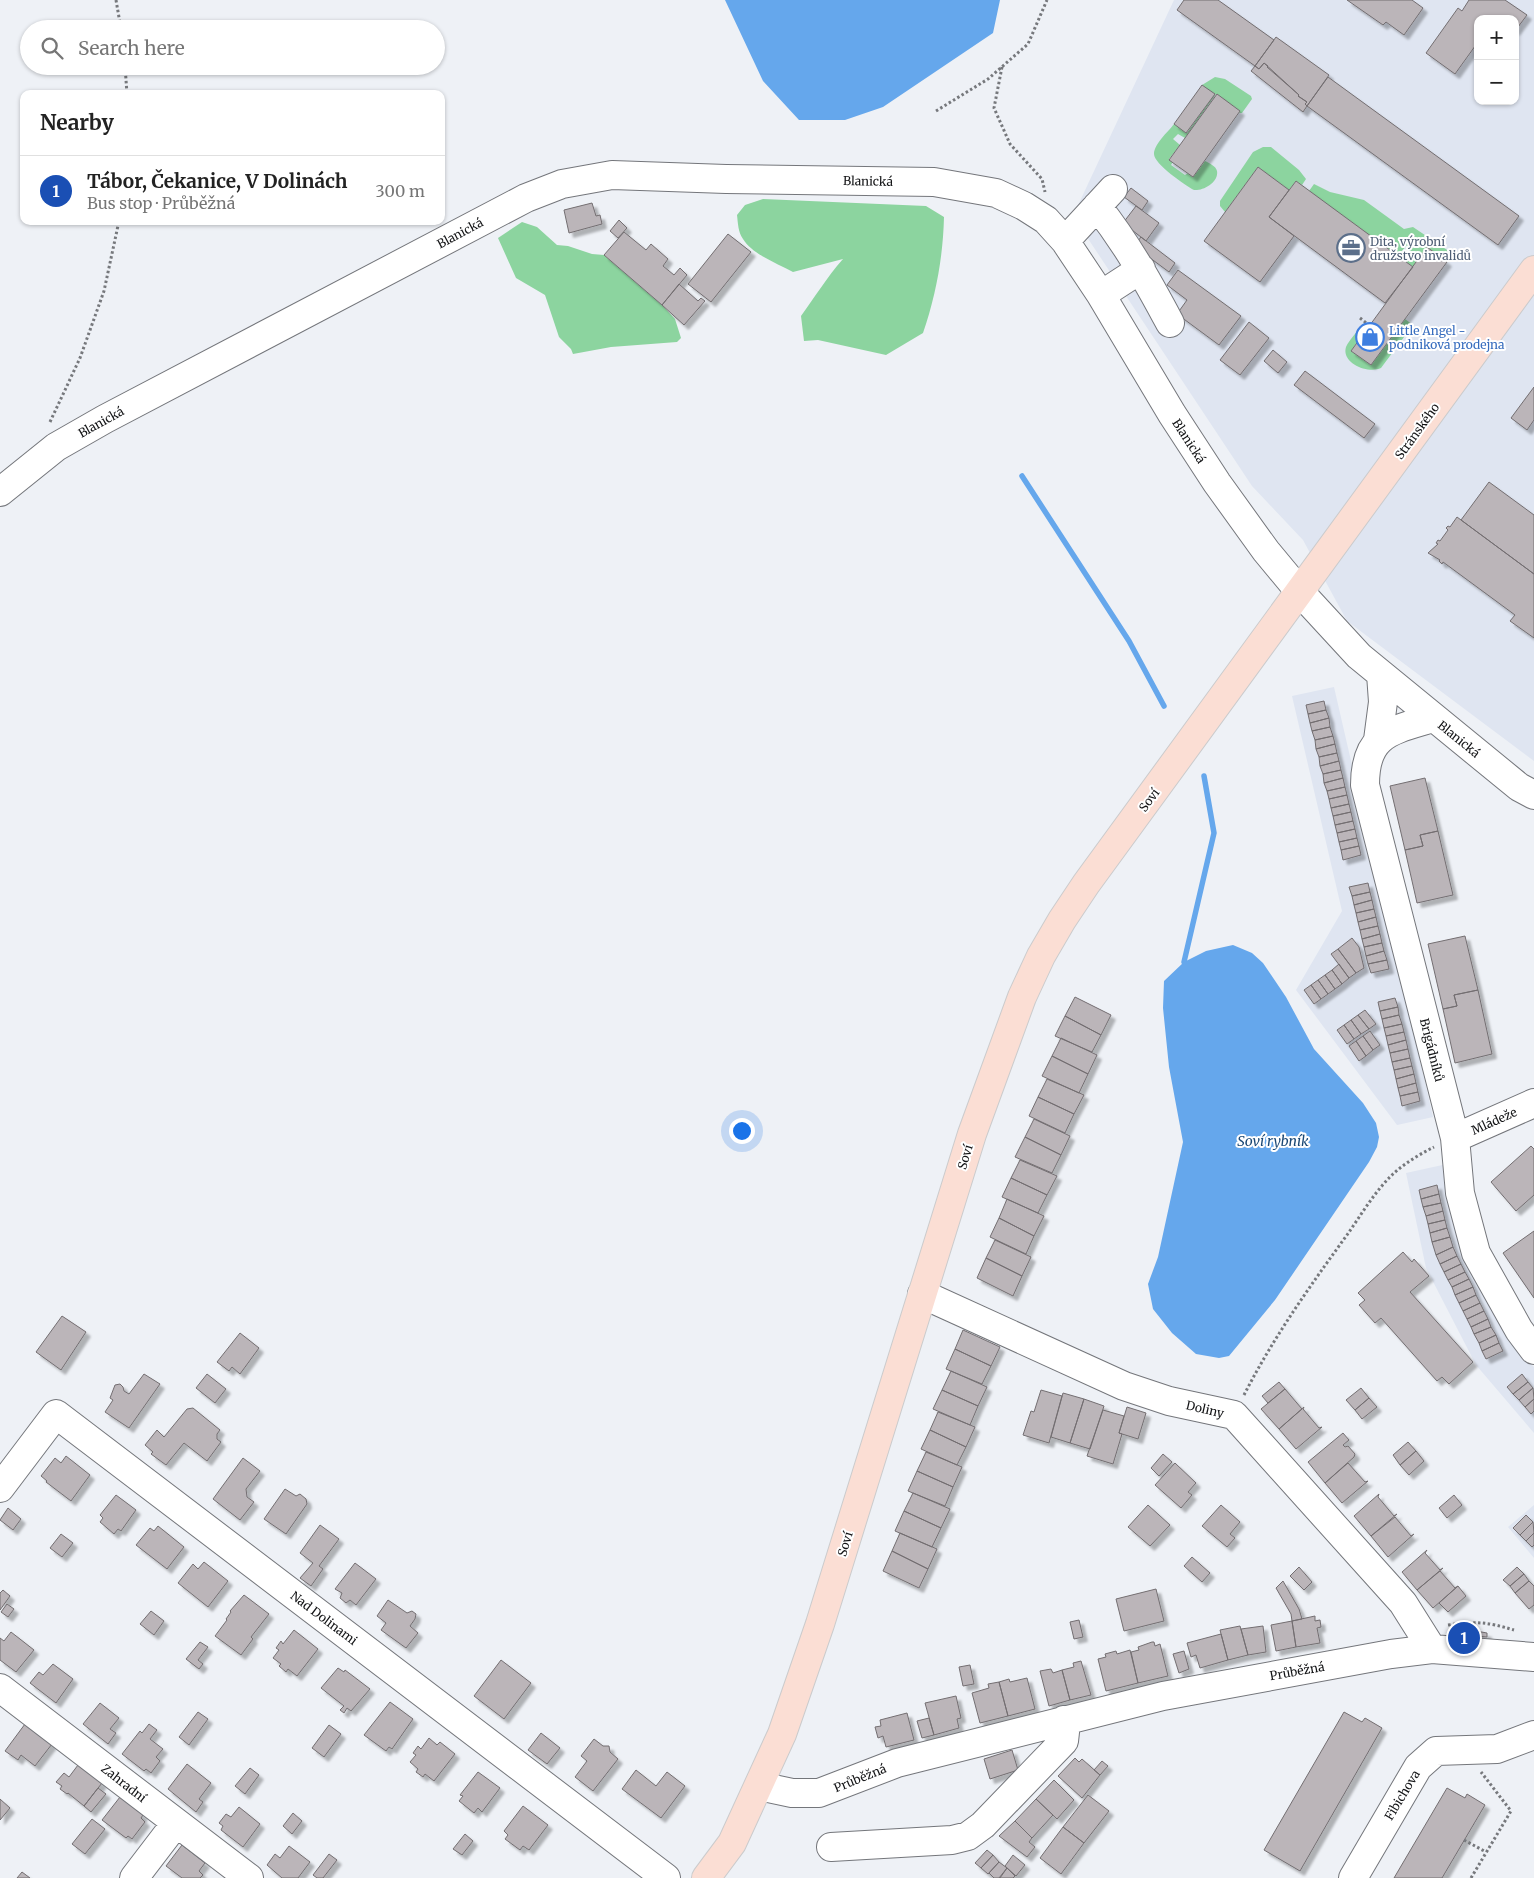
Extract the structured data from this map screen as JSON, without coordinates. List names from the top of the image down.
{
  "streets": {
    "main road": ["Stránského", "Soví"],
    "street": [
      "Blanická",
      "Brigádníků",
      "Mládeže",
      "Doliny",
      "Nad Dolinami",
      "Průběžná",
      "Zahradní",
      "Fibichova"
    ]
  },
  "crossings": [
    ["Blanická", "Stránského"],
    ["Blanická", "Soví"],
    ["Blanická", "Brigádníků"],
    ["Stránského", "Soví"],
    ["Soví", "Doliny"],
    ["Soví", "Průběžná"],
    ["Brigádníků", "Mládeže"],
    ["Doliny", "Průběžná"]
  ],
  "water": ["Soví rybník"],
  "places": {
    "office": ["Dita, výrobní družstvo invalidů"],
    "shop": ["Little Angel - podniková prodejna"]
  },
  "page": {
    "map_buttons": ["+", "−"],
    "search": "Search here",
    "heading": "Nearby",
    "list": [
      {
        "mark": "1",
        "name": "Tábor, Čekanice, V Dolinách",
        "note": "Bus stop · Průběžná",
        "value": "300 m"
      }
    ],
    "pins": "1"
  }
}
